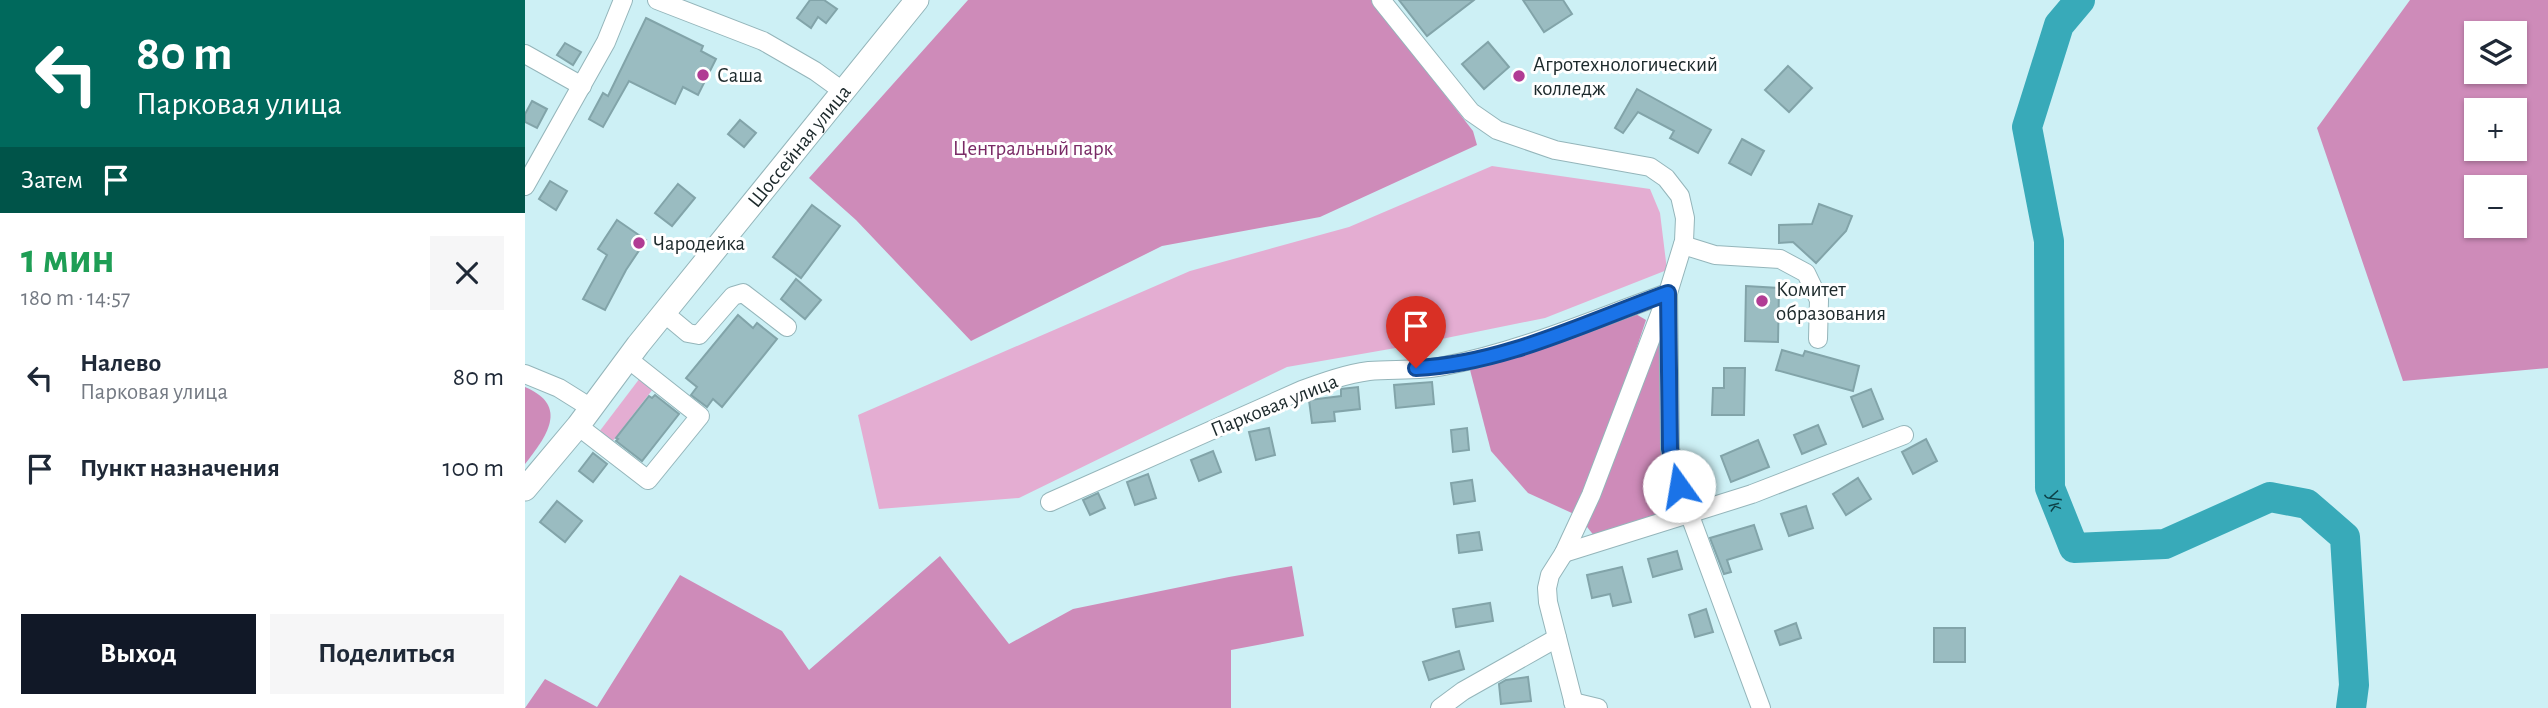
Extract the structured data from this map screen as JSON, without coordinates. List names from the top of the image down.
{
  "streets": {
    "main road": ["Шоссейная улица"],
    "street": ["Парковая улица"]
  },
  "water": ["Ук"],
  "parks": ["Центральный парк"],
  "places": [
    "Саша",
    "Агротехнологический колледж",
    "Чародейка",
    "Комитет образования"
  ],
  "page": {
    "turn": ["80 m", "Парковая улица"],
    "map_buttons": ["+", "−"],
    "then": "Затем",
    "heading": ["1 мин", "180 m · 14:57"],
    "list": [
      {
        "name": "Налево",
        "note": "Парковая улица",
        "value": "80 m"
      },
      {
        "name": "Пункт назначения",
        "value": "100 m"
      }
    ],
    "buttons": ["Выход", "Поделиться"]
  }
}
